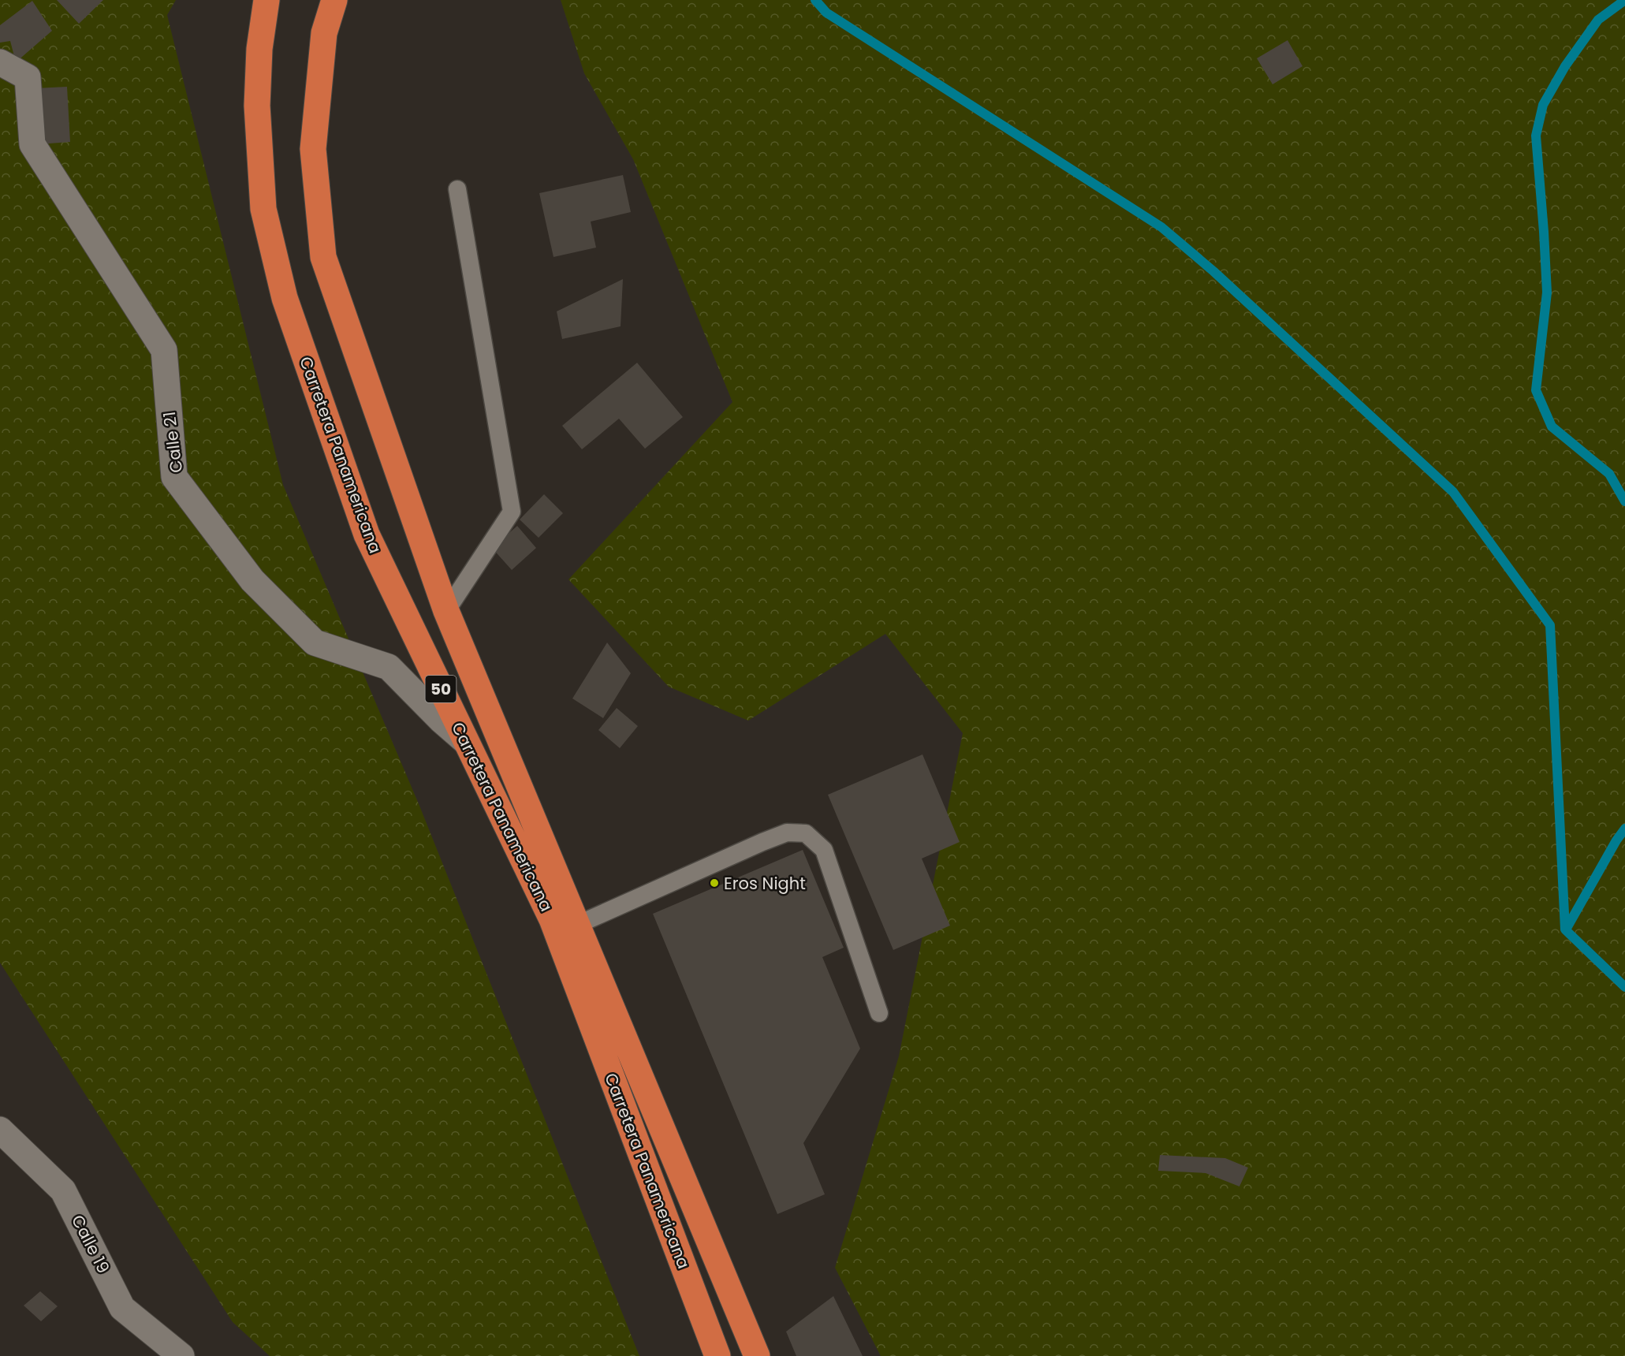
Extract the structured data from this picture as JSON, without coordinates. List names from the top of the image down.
{
  "streets": {
    "highway": ["Carretera Panamericana", "50"],
    "street": ["Calle 21", "Calle 19"]
  },
  "crossings": [
    ["Calle 21", "Carretera Panamericana"]
  ],
  "places": ["Eros Night"]
}
